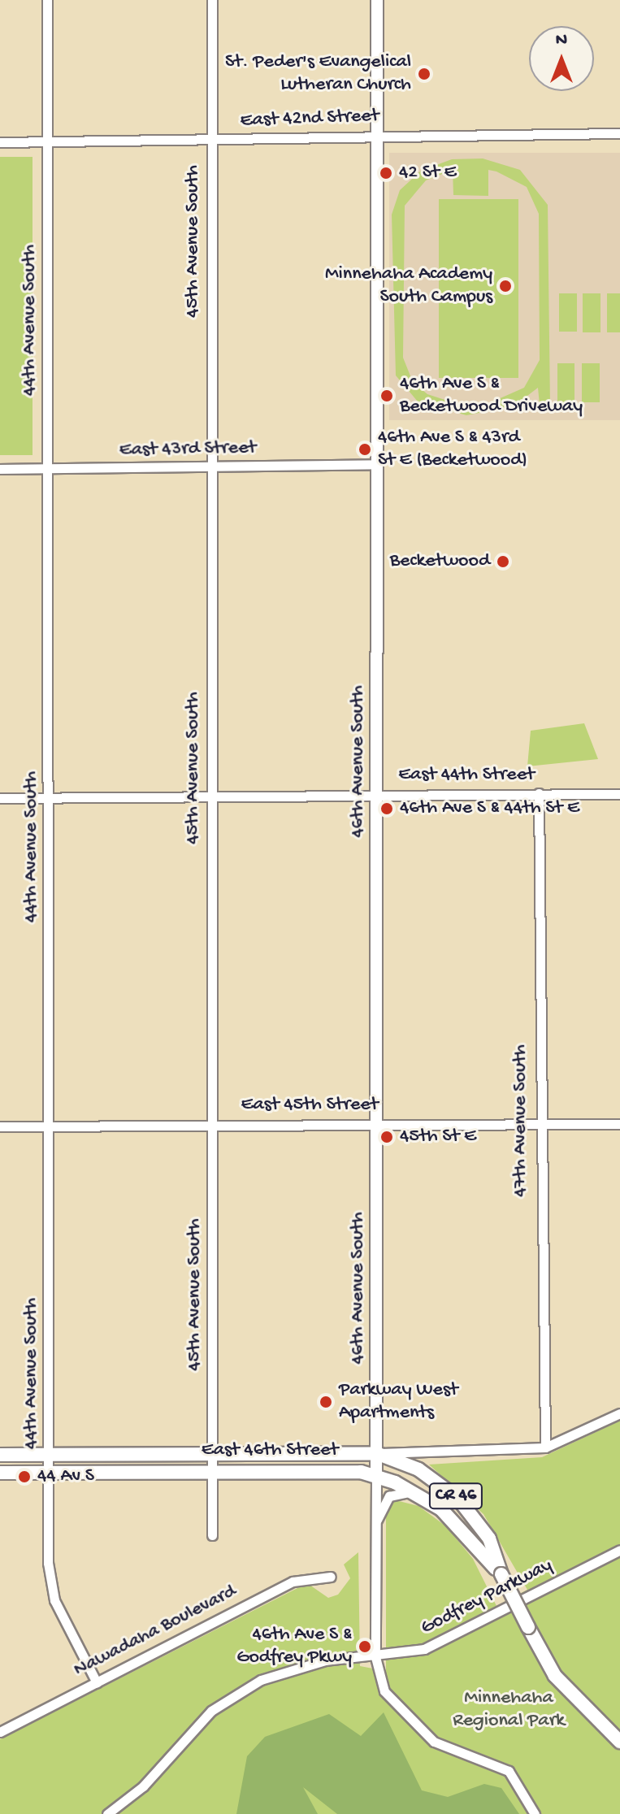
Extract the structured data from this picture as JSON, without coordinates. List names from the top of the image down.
{
  "streets": {
    "main road": ["East 46th Street", "CR 46"],
    "street": [
      "East 42nd Street",
      "45th Avenue South",
      "44th Avenue South",
      "East 43rd Street",
      "46th Avenue South",
      "East 44th Street",
      "East 45th Street",
      "47th Avenue South",
      "Godfrey Parkway",
      "Nawadaha Boulevard"
    ]
  },
  "crossings": [
    ["East 42nd Street", "45th Avenue South"],
    ["East 42nd Street", "44th Avenue South"],
    ["East 42nd Street", "46th Avenue South"],
    ["45th Avenue South", "East 43rd Street"],
    ["45th Avenue South", "East 44th Street"],
    ["45th Avenue South", "East 45th Street"],
    ["45th Avenue South", "East 46th Street"],
    ["44th Avenue South", "East 43rd Street"],
    ["44th Avenue South", "East 44th Street"],
    ["44th Avenue South", "East 45th Street"],
    ["44th Avenue South", "East 46th Street"],
    ["44th Avenue South", "Nawadaha Boulevard"],
    ["East 43rd Street", "46th Avenue South"],
    ["46th Avenue South", "East 44th Street"],
    ["46th Avenue South", "East 45th Street"],
    ["46th Avenue South", "East 46th Street"],
    ["46th Avenue South", "Godfrey Parkway"],
    ["East 44th Street", "47th Avenue South"],
    ["East 45th Street", "47th Avenue South"],
    ["47th Avenue South", "East 46th Street"]
  ],
  "parks": ["Minnehaha Regional Park"],
  "places": [
    "St. Peder's Evangelical Lutheran Church",
    "42 St E",
    "Minnehaha Academy South Campus",
    "46th Ave S & Becketwood Driveway",
    "46th Ave S & 43rd St E (Becketwood)",
    "Becketwood",
    "46th Ave S & 44th St E",
    "45th St E",
    "Parkway West Apartments",
    "44 Av S",
    "46th Ave S & Godfrey Pkwy"
  ],
  "north": "top"
}
